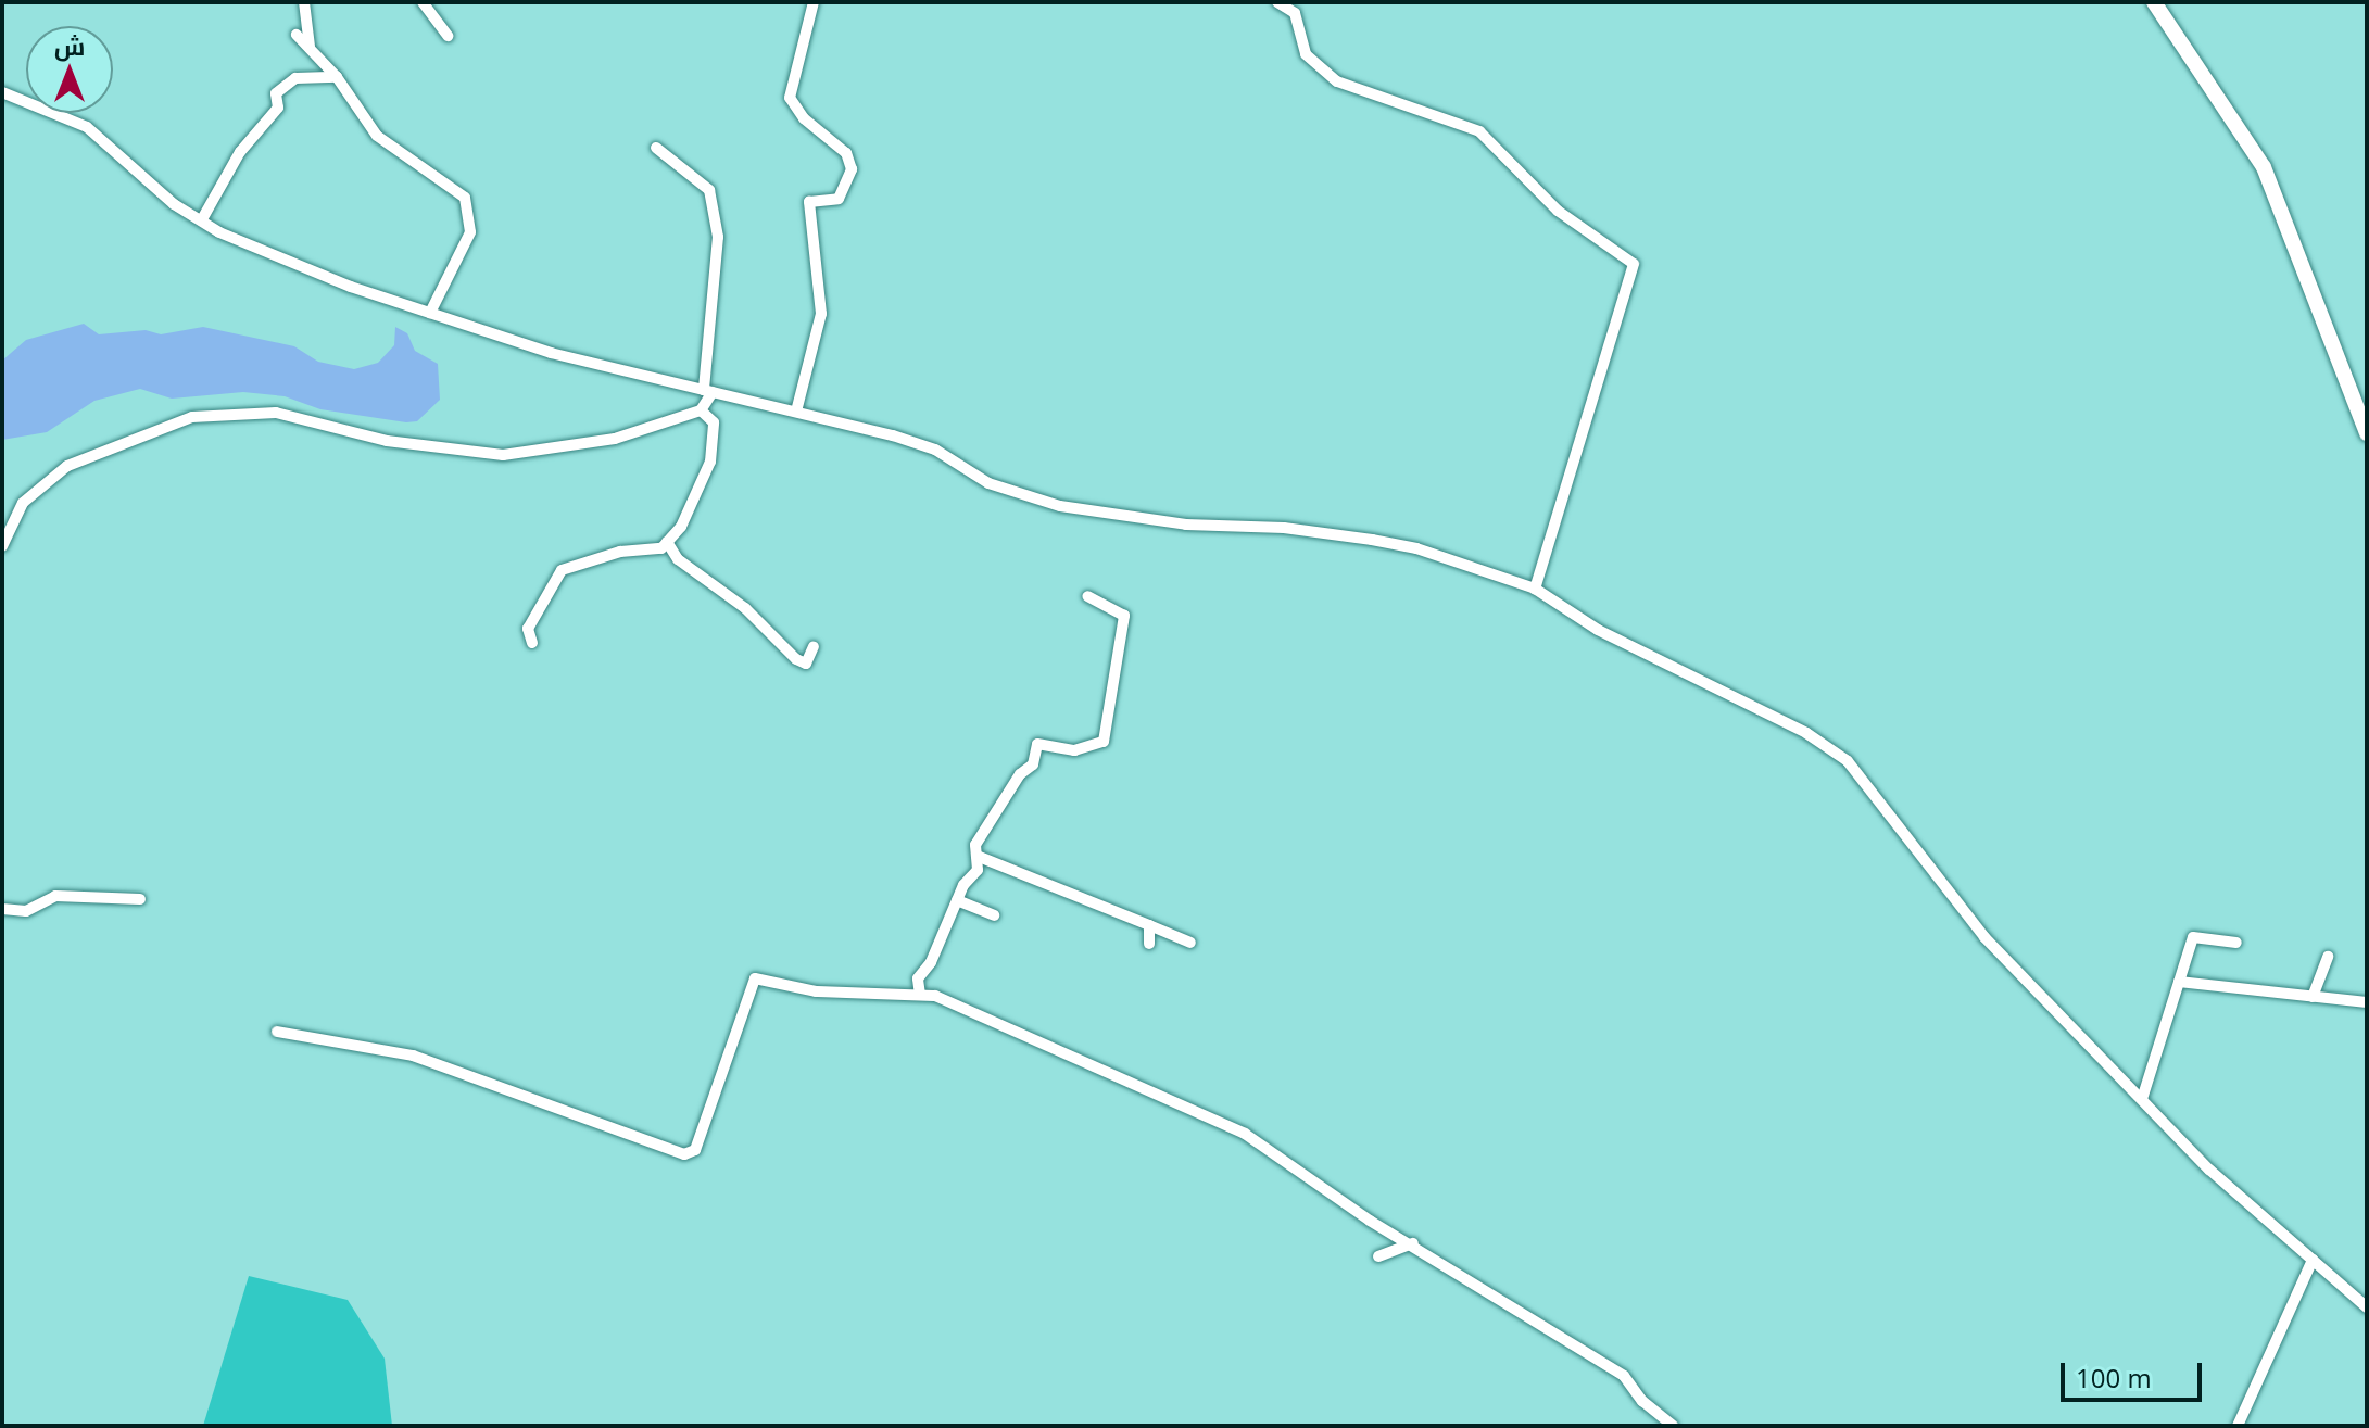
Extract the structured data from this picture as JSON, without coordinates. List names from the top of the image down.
{
  "scale_bar": "100 m",
  "north": "top"
}
